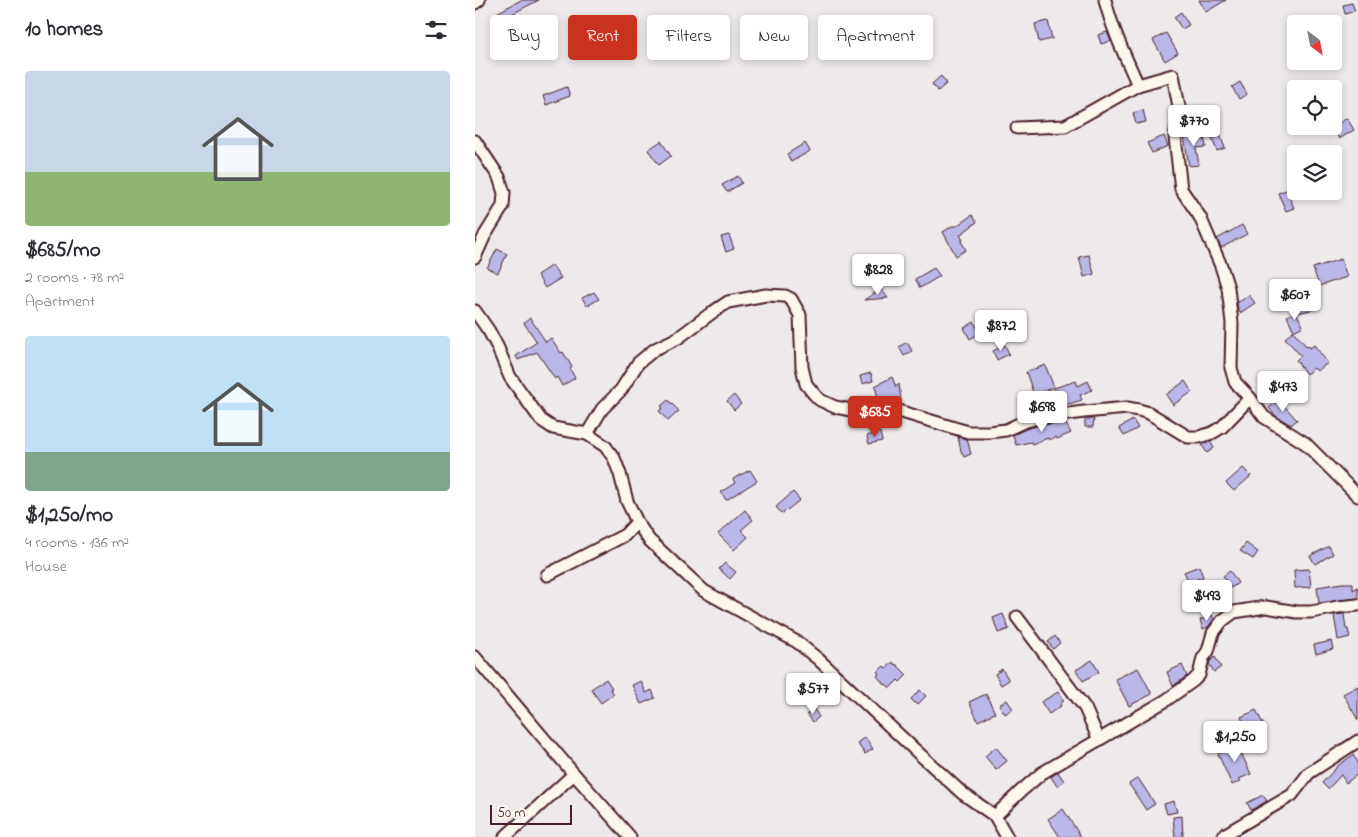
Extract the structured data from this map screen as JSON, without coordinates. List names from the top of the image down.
{
  "scale_bar": "50 m",
  "north": "bottom right",
  "page": {
    "heading": "10 homes",
    "chip": [
      "Buy",
      "Rent",
      "Filters",
      "New",
      "Apartment"
    ],
    "list": [
      {
        "name": "$685/mo",
        "note": "2 rooms · 78 m² · Apartment"
      },
      {
        "name": "$1,250/mo",
        "note": "4 rooms · 136 m² · House"
      }
    ],
    "price": [
      "$770",
      "$828",
      "$607",
      "$872",
      "$473",
      "$698",
      "$685",
      "$493",
      "$577",
      "$1,250"
    ],
    "scale": "50 m"
  }
}
